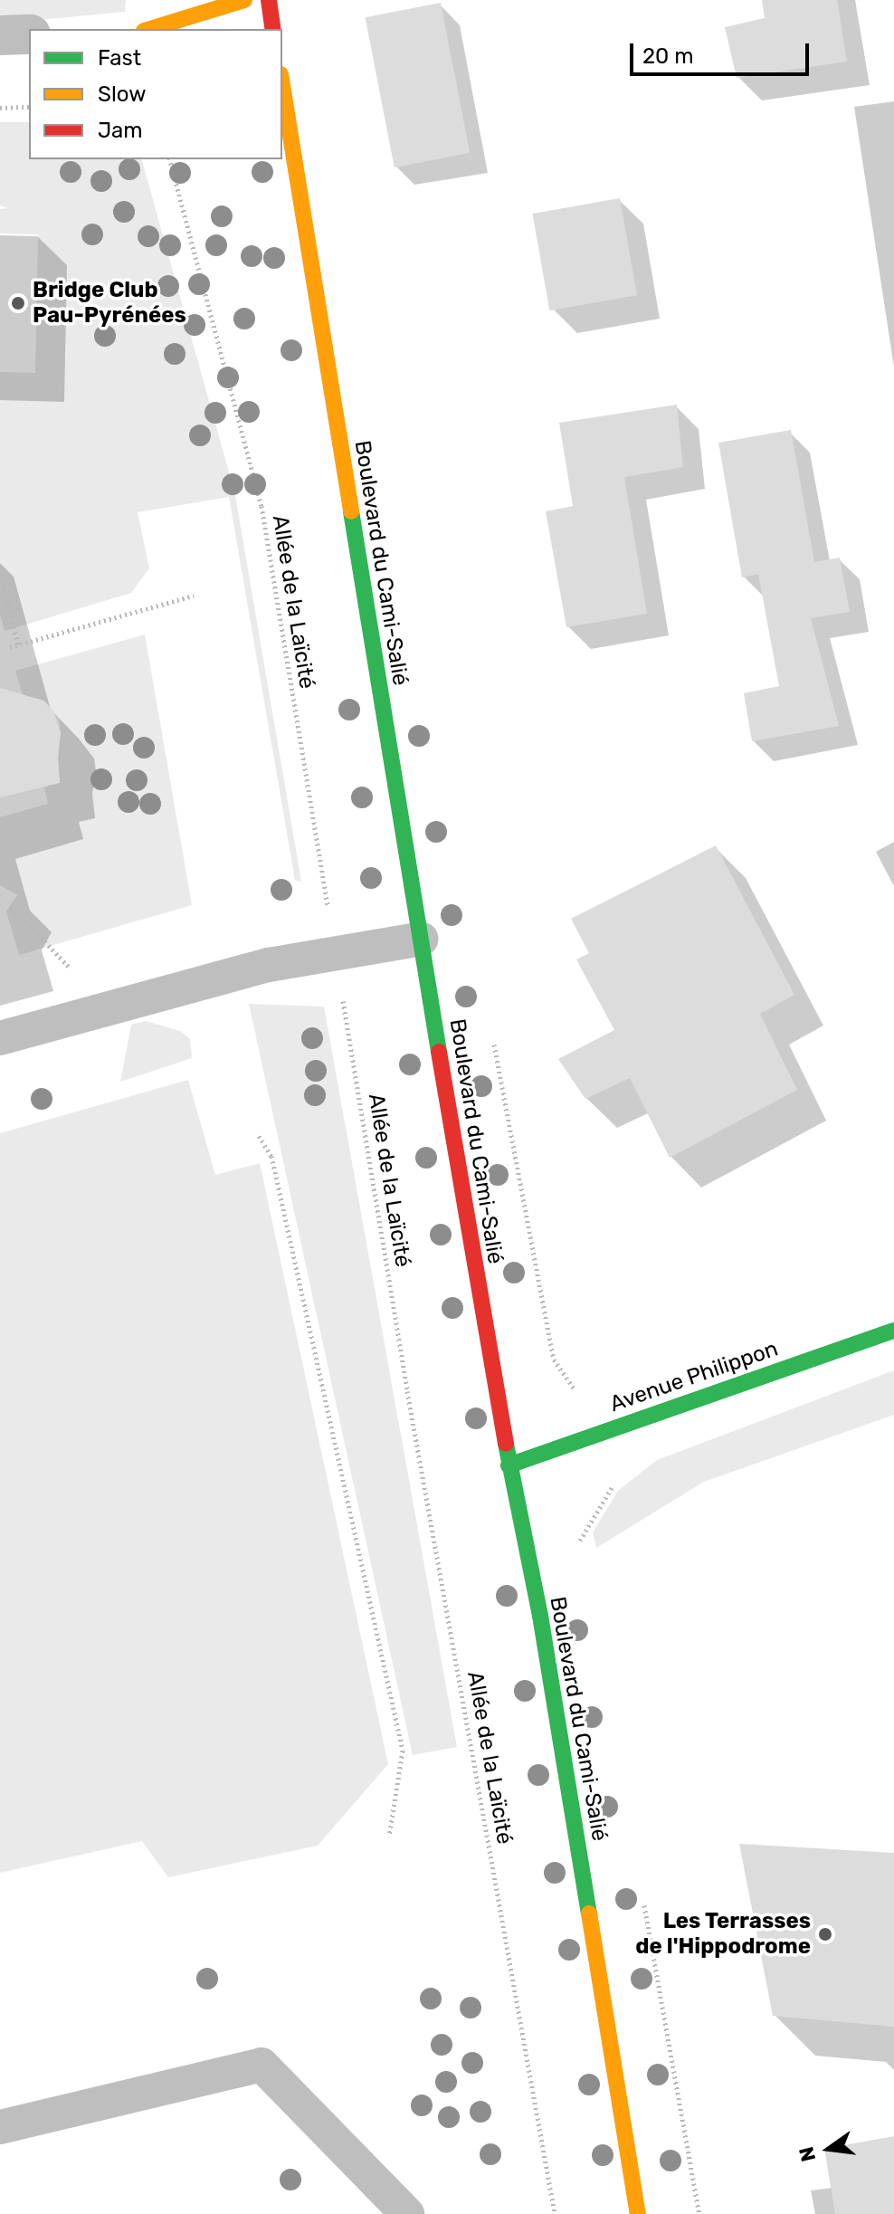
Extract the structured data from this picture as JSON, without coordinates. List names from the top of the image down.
{
  "streets": {
    "street": ["Boulevard du Cami-Salié", "Avenue Philippon"],
    "path": ["Allée de la Laïcité"]
  },
  "crossings": [
    ["Boulevard du Cami-Salié", "Avenue Philippon"]
  ],
  "places": ["Bridge Club Pau-Pyrénées", "Les Terrasses de l'Hippodrome"],
  "legend": ["Fast", "Slow", "Jam"],
  "scale_bar": "20 m",
  "north": "left"
}
